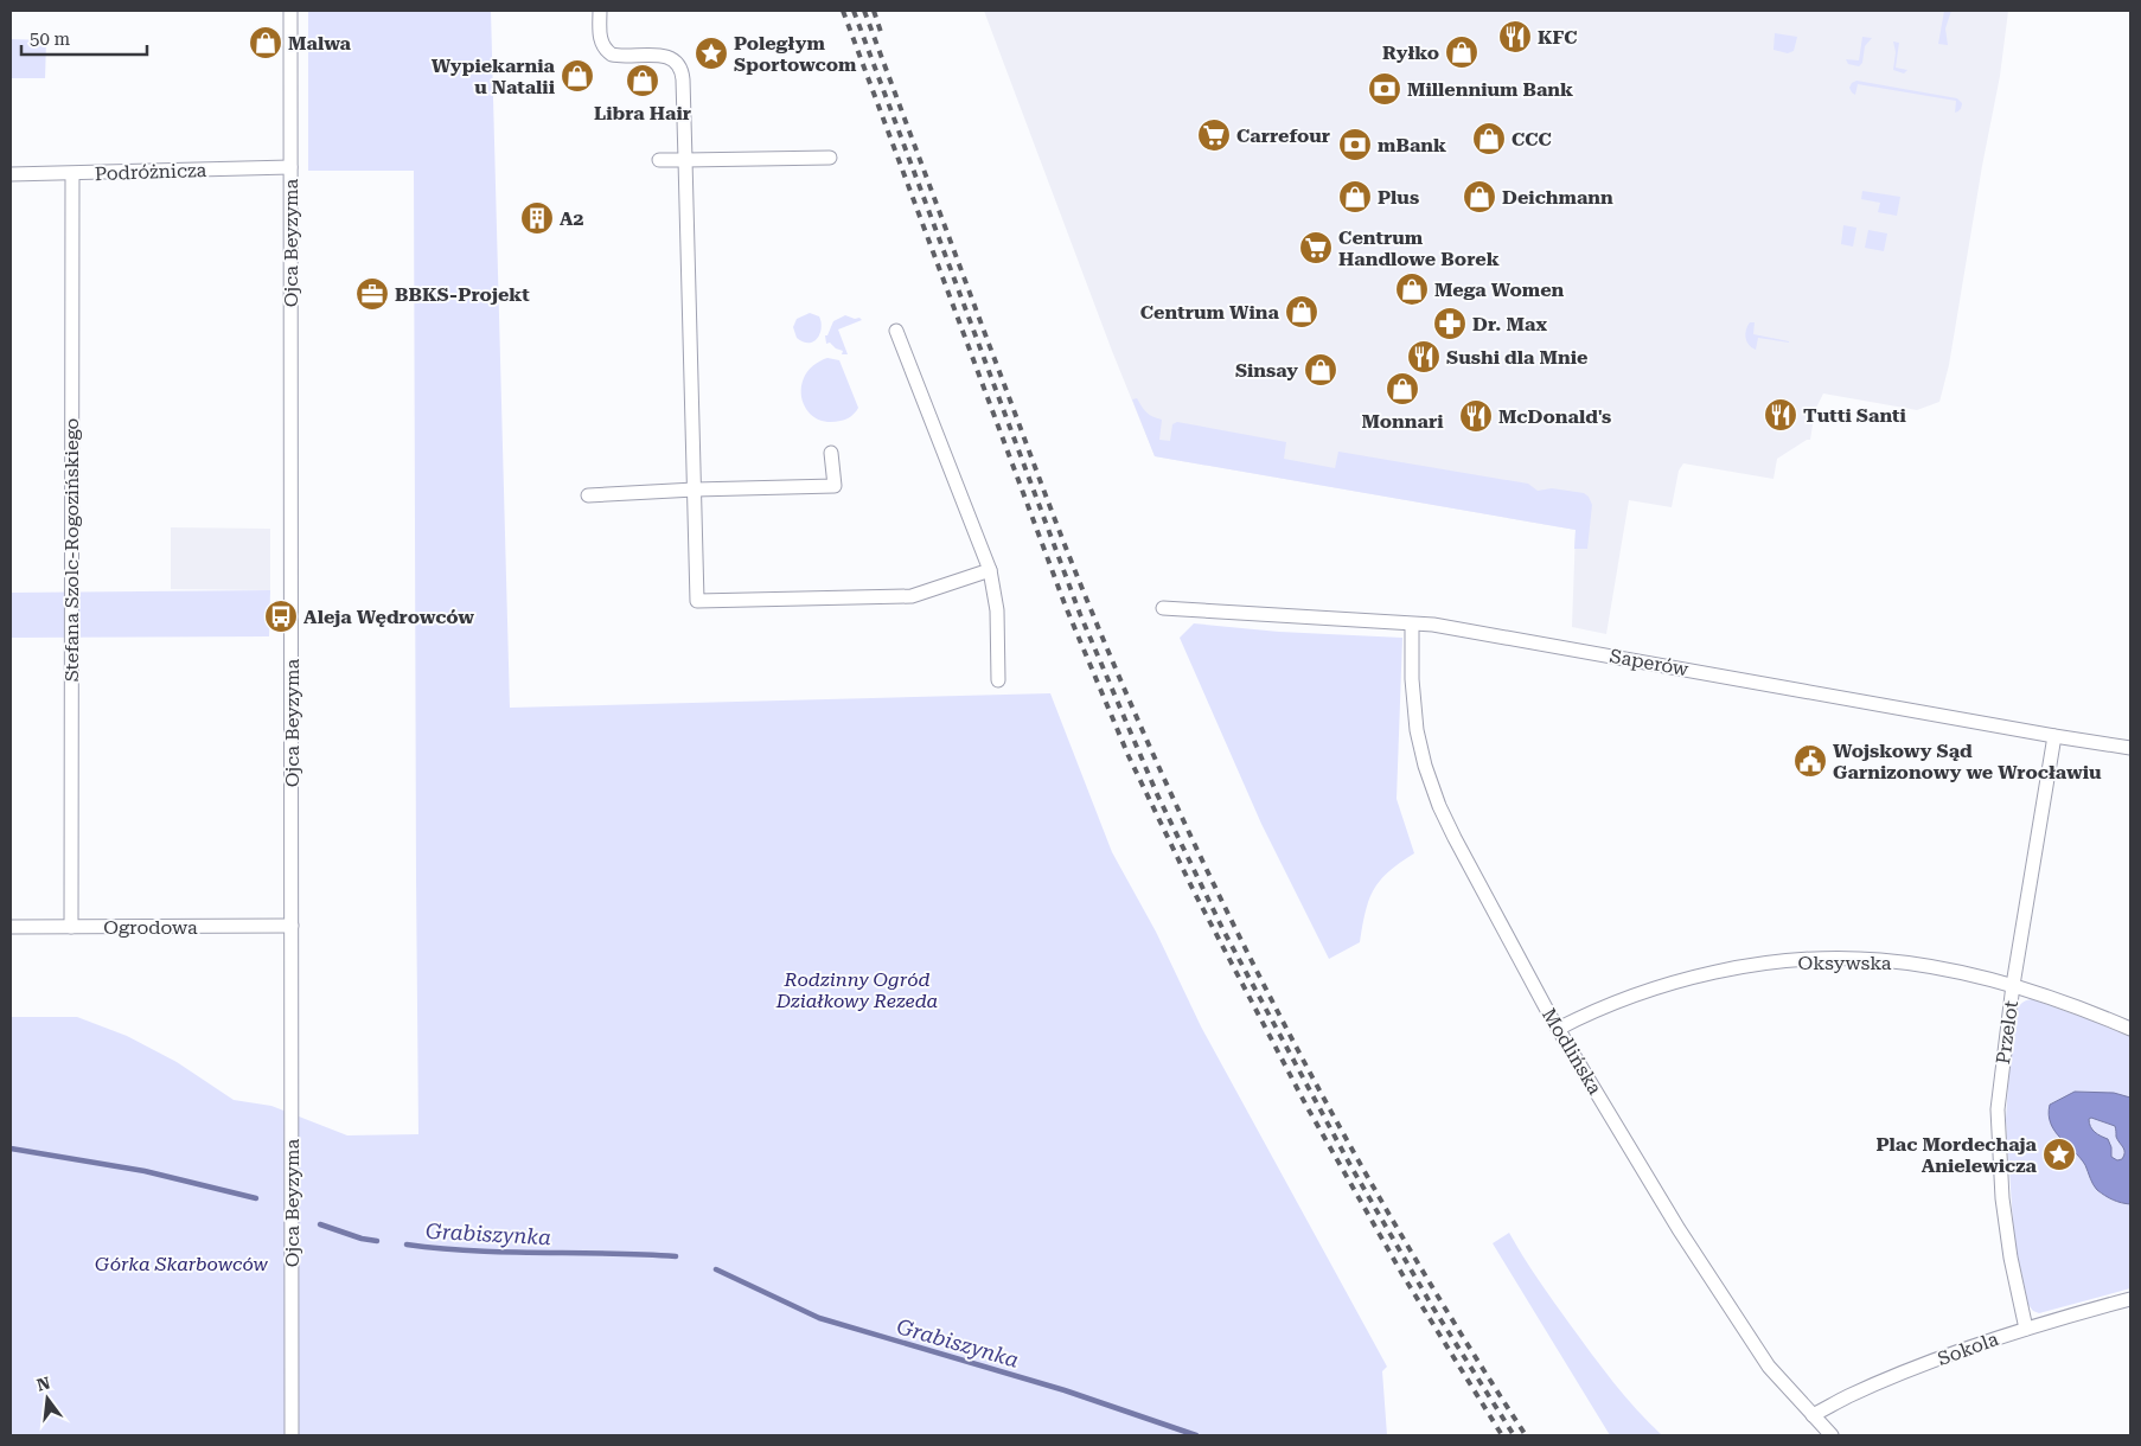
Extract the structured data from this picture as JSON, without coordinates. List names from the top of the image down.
{
  "streets": {
    "street": [
      "Podróżnicza",
      "Ojca Beyzyma",
      "Stefana Szolc-Rogozińskiego",
      "Saperów",
      "Ogrodowa",
      "Oksywska",
      "Przelot",
      "Modlińska",
      "Sokola"
    ]
  },
  "crossings": [
    ["Podróżnicza", "Ojca Beyzyma"],
    ["Podróżnicza", "Stefana Szolc-Rogozińskiego"],
    ["Ojca Beyzyma", "Ogrodowa"],
    ["Stefana Szolc-Rogozińskiego", "Ogrodowa"],
    ["Saperów", "Przelot"],
    ["Saperów", "Modlińska"],
    ["Oksywska", "Przelot"],
    ["Oksywska", "Modlińska"],
    ["Przelot", "Sokola"],
    ["Modlińska", "Sokola"]
  ],
  "water": ["Grabiszynka"],
  "parks": ["Rodzinny Ogród Działkowy Rezeda", "Górka Skarbowców"],
  "places": {
    "restaurant": [
      "KFC",
      "Sushi dla Mnie",
      "Tutti Santi",
      "McDonald's"
    ],
    "shop": [
      "Malwa",
      "Ryłko",
      "Wypiekarnia u Natalii",
      "Libra Hair",
      "CCC",
      "Plus",
      "Deichmann",
      "Mega Women",
      "Centrum Wina",
      "Sinsay",
      "Monnari"
    ],
    "place": ["Poległym Sportowcom", "Plac Mordechaja Anielewicza"],
    "bank": ["Millennium Bank", "mBank"],
    "supermarket": ["Carrefour", "Centrum Handlowe Borek"],
    "building": ["A2"],
    "office": ["BBKS-Projekt"],
    "pharmacy": ["Dr. Max"],
    "bus stop": ["Aleja Wędrowców"],
    "public building": ["Wojskowy Sąd Garnizonowy we Wrocławiu"]
  },
  "scale_bar": "50 m",
  "north": "top"
}
